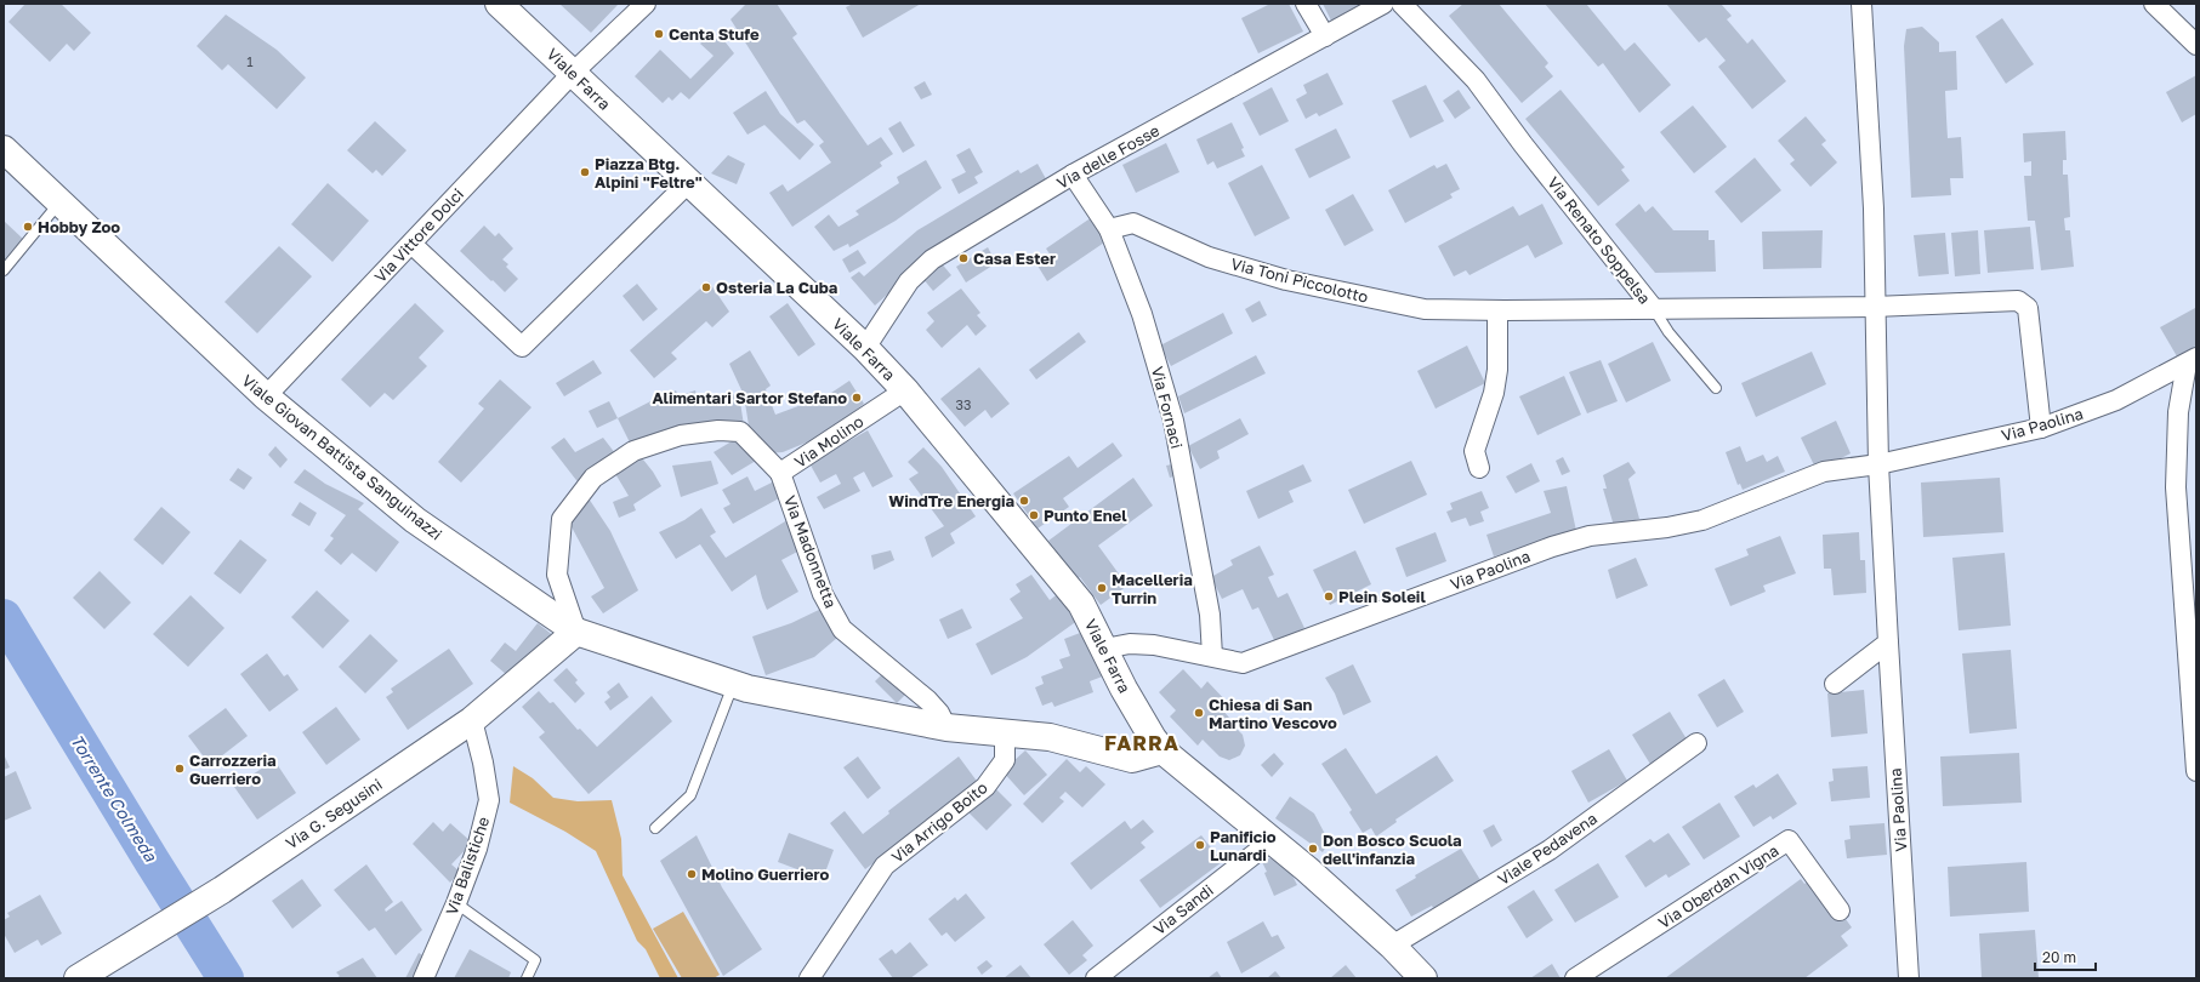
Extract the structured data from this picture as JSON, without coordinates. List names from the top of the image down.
{
  "streets": {
    "street": [
      "Viale Farra",
      "Via delle Fosse",
      "Via Vittore Dolci",
      "Via Renato Soppelsa",
      "Via Toni Piccolotto",
      "Via Fornaci",
      "Via Paolina",
      "Via Molino",
      "Viale Giovan Battista Sanguinazzi",
      "Via Madonnetta",
      "Via G. Segusini",
      "Via Arrigo Boito",
      "Viale Pedavena",
      "Via Balistiche",
      "Via Oberdan Vigna",
      "Via Sandi"
    ]
  },
  "crossings": [
    ["Viale Farra", "Via delle Fosse"],
    ["Viale Farra", "Via Vittore Dolci"],
    ["Viale Farra", "Via Paolina"],
    ["Viale Farra", "Via Molino"],
    ["Viale Farra", "Viale Giovan Battista Sanguinazzi"],
    ["Via delle Fosse", "Via Fornaci"],
    ["Via Vittore Dolci", "Viale Giovan Battista Sanguinazzi"],
    ["Via Renato Soppelsa", "Via Toni Piccolotto"],
    ["Via Renato Soppelsa", "Via Paolina"],
    ["Via Toni Piccolotto", "Via Fornaci"],
    ["Via Fornaci", "Via Paolina"],
    ["Via Molino", "Viale Giovan Battista Sanguinazzi"],
    ["Via Molino", "Via Madonnetta"],
    ["Via Molino", "Via G. Segusini"],
    ["Viale Giovan Battista Sanguinazzi", "Via Madonnetta"],
    ["Viale Giovan Battista Sanguinazzi", "Via G. Segusini"],
    ["Viale Giovan Battista Sanguinazzi", "Via Arrigo Boito"],
    ["Via G. Segusini", "Via Balistiche"]
  ],
  "districts": ["FARRA"],
  "water": ["Torrente Colmeda"],
  "places": [
    "Centa Stufe",
    "Piazza Btg. Alpini \"Feltre\"",
    "Hobby Zoo",
    "Casa Ester",
    "Osteria La Cuba",
    "Alimentari Sartor Stefano",
    "WindTre Energia",
    "Punto Enel",
    "Macelleria Turrin",
    "Plein Soleil",
    "Chiesa di San Martino Vescovo",
    "Carrozzeria Guerriero",
    "Panificio Lunardi",
    "Don Bosco Scuola dell'infanzia",
    "Molino Guerriero"
  ],
  "house_numbers": ["1", "33"],
  "scale_bar": "20 m"
}
